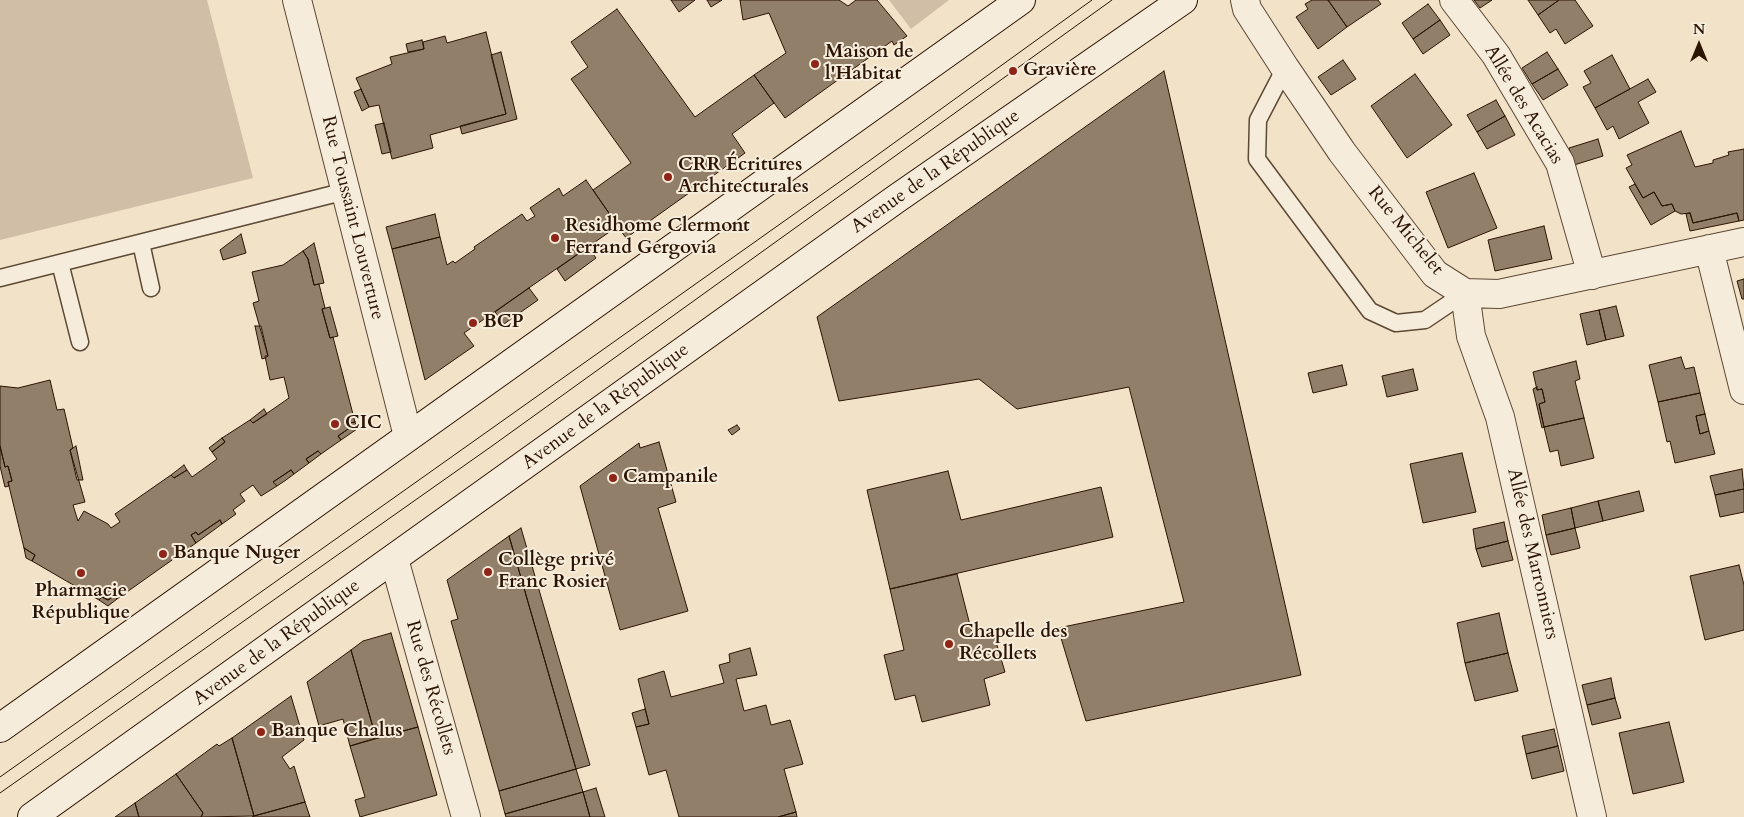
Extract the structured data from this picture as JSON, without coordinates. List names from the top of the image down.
{
  "streets": {
    "main road": [
      "Allée des Acacias",
      "Avenue de la République",
      "Rue Toussaint Louverture",
      "Rue Michelet",
      "Allée des Marronniers",
      "Rue des Récollets"
    ]
  },
  "crossings": [
    ["Avenue de la République", "Rue des Récollets"],
    ["Rue Michelet", "Allée des Marronniers"]
  ],
  "places": [
    "Maison de l'Habitat",
    "Gravière",
    "CRR Écritures Architecturales",
    "Residhome Clermont Ferrand Gergovia",
    "BCP",
    "CIC",
    "Campanile",
    "Banque Nuger",
    "Collège privé Franc Rosier",
    "Pharmacie République",
    "Chapelle des Récollets",
    "Banque Chalus"
  ],
  "north": "top"
}
